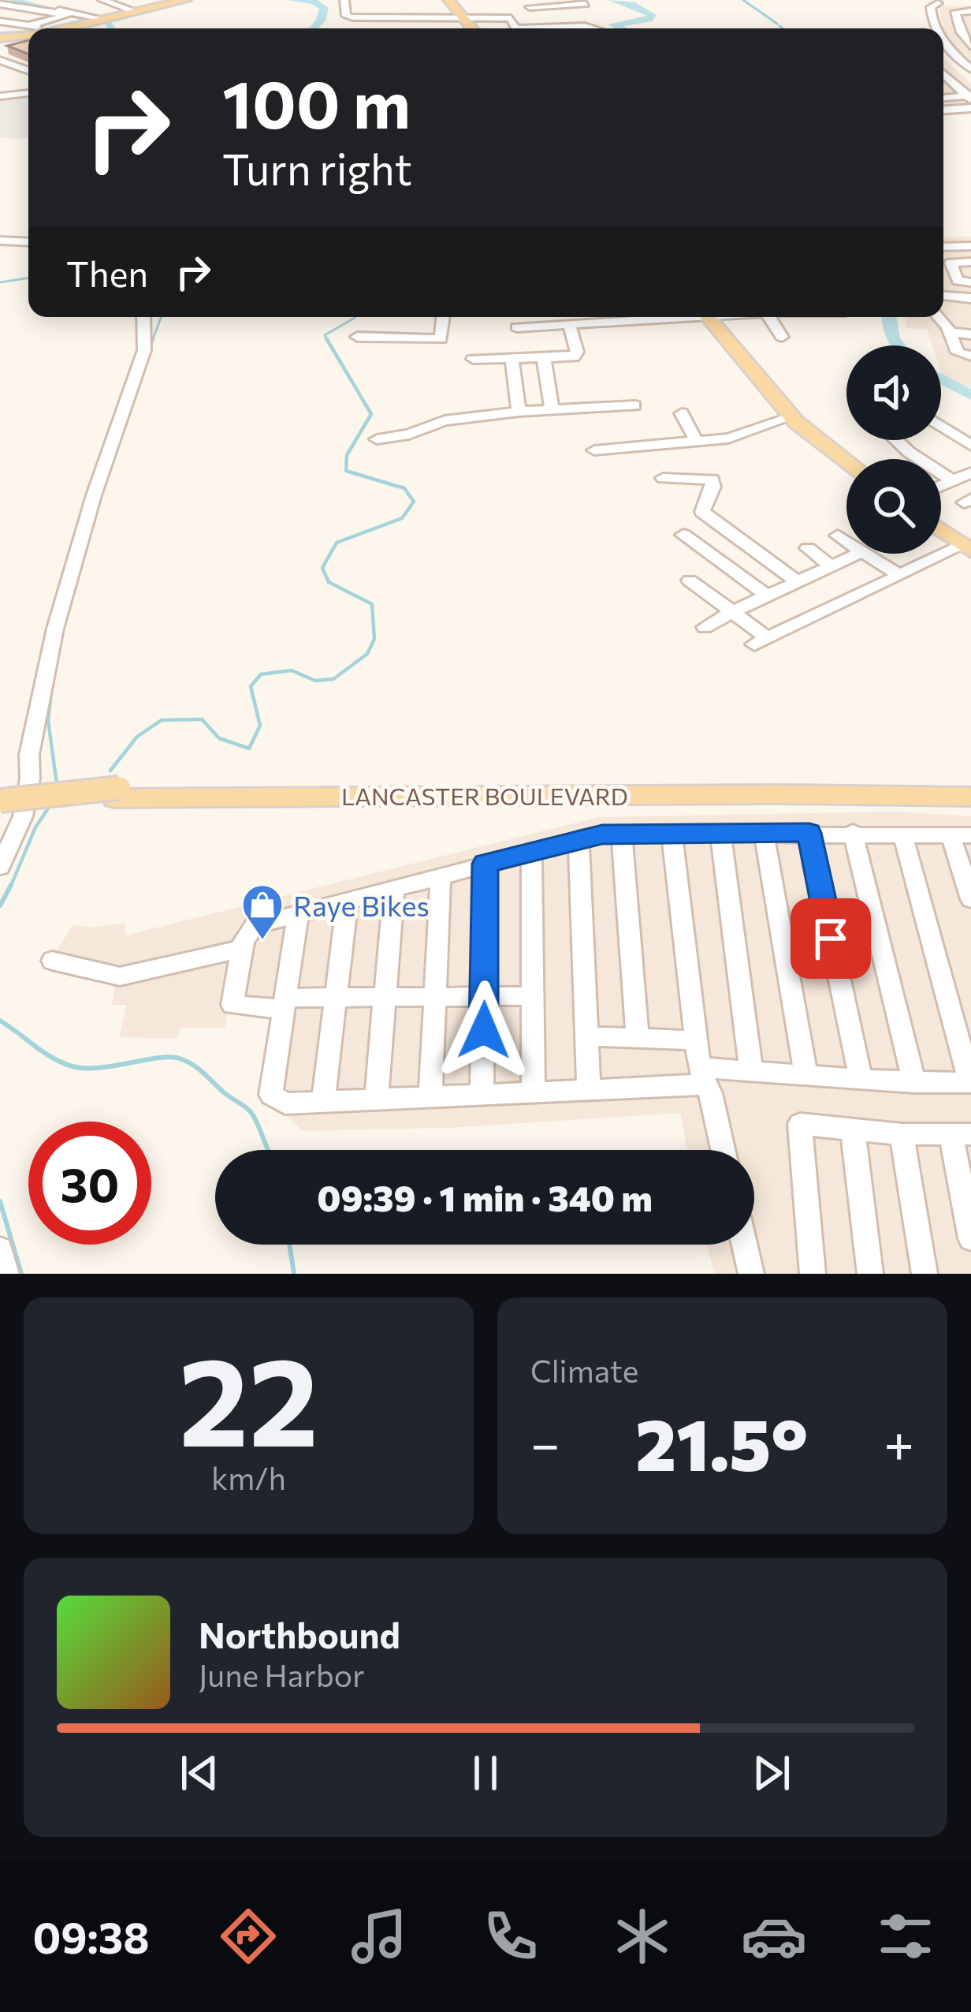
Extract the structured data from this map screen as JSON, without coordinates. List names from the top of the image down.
{
  "streets": {
    "main road": ["LANCASTER BOULEVARD"]
  },
  "places": {
    "shop": ["Raye Bikes"]
  },
  "page": {
    "turn": ["100 m", "Turn right"],
    "then": "Then",
    "limit": "30",
    "trip": "09:39 · 1 min · 340 m",
    "tile": [
      ["22", "km/h"],
      "Climate"
    ],
    "heat": ["−", "21.5°", "+"],
    "song": ["Northbound", "June Harbor"],
    "tabs": "09:38"
  }
}
